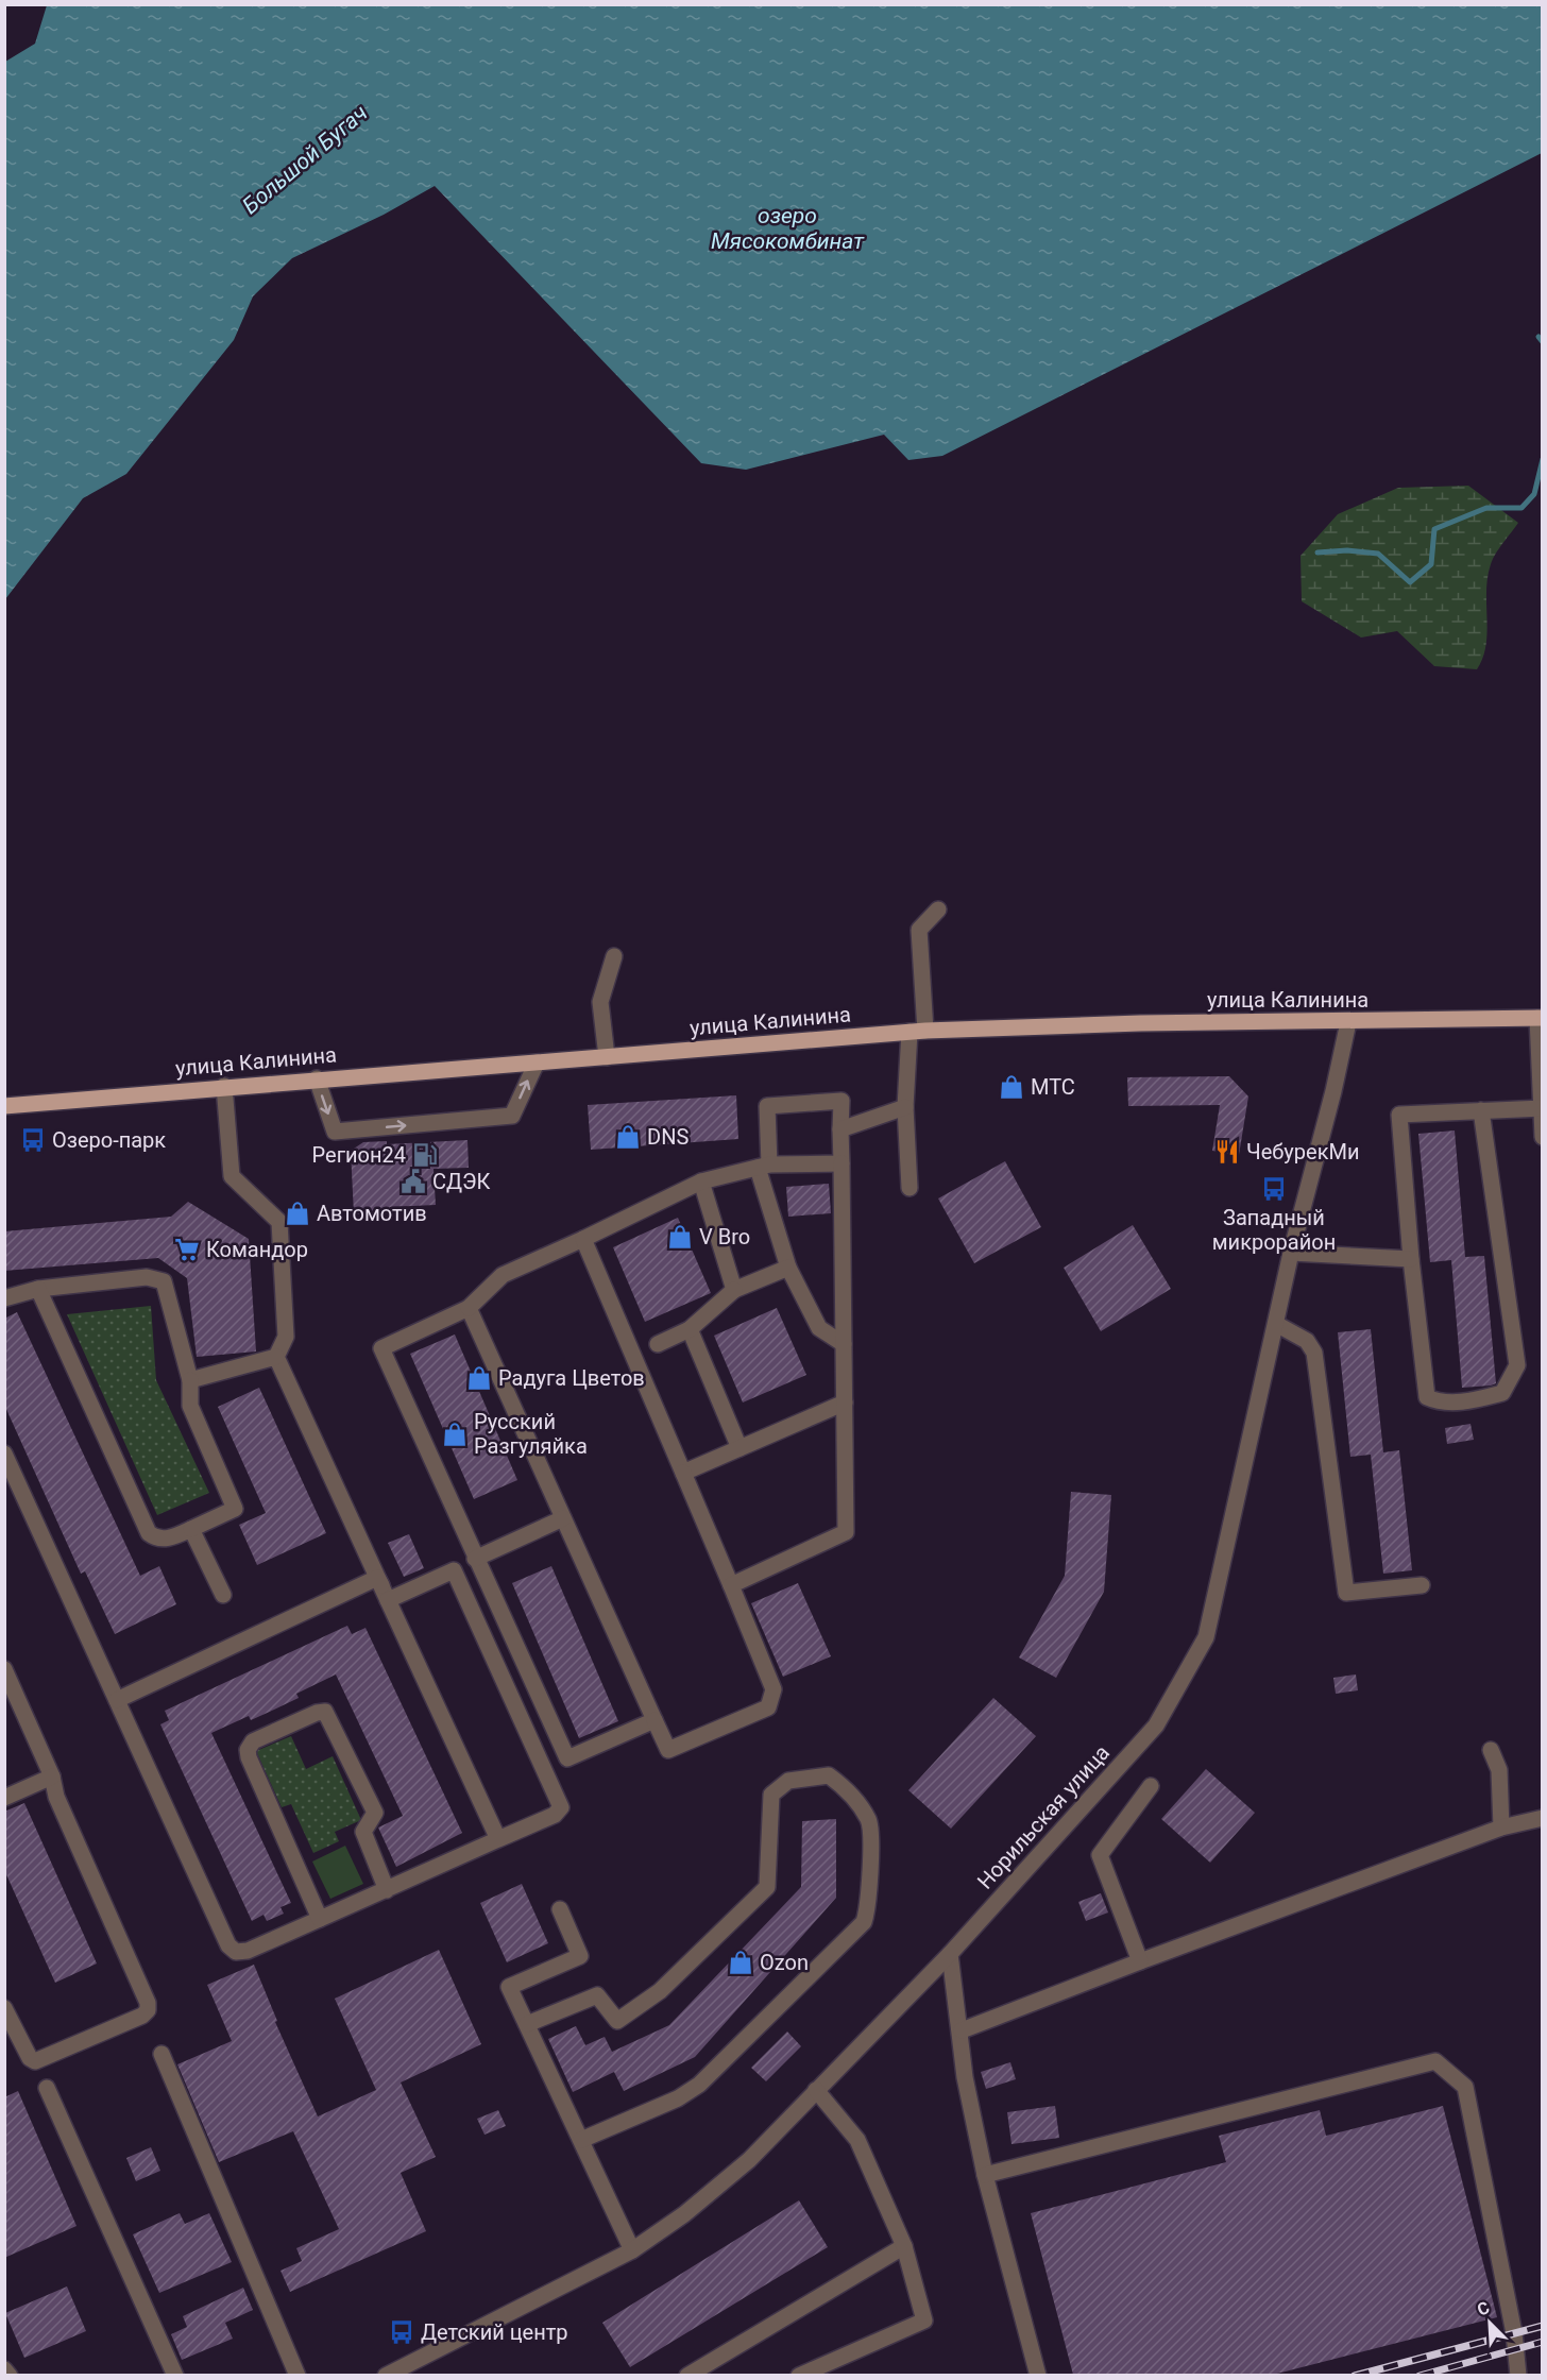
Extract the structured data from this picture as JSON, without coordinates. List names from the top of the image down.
{
  "streets": {
    "main road": ["улица Калинина"],
    "street": ["Норильская улица"]
  },
  "crossings": [
    ["улица Калинина", "Норильская улица"]
  ],
  "water": ["Большой Бугач", "озеро Мясокомбинат"],
  "places": {
    "shop": [
      "МТС",
      "DNS",
      "Автомотив",
      "V Bro",
      "Радуга Цветов",
      "Русский Разгуляйка",
      "Ozon"
    ],
    "bus stop": ["Озеро-парк", "Западный микрорайон", "Детский центр"],
    "restaurant": ["ЧебурекМи"],
    "fuel station": ["Регион24"],
    "public building": ["СДЭК"],
    "supermarket": ["Командор"]
  },
  "north": "top left"
}
